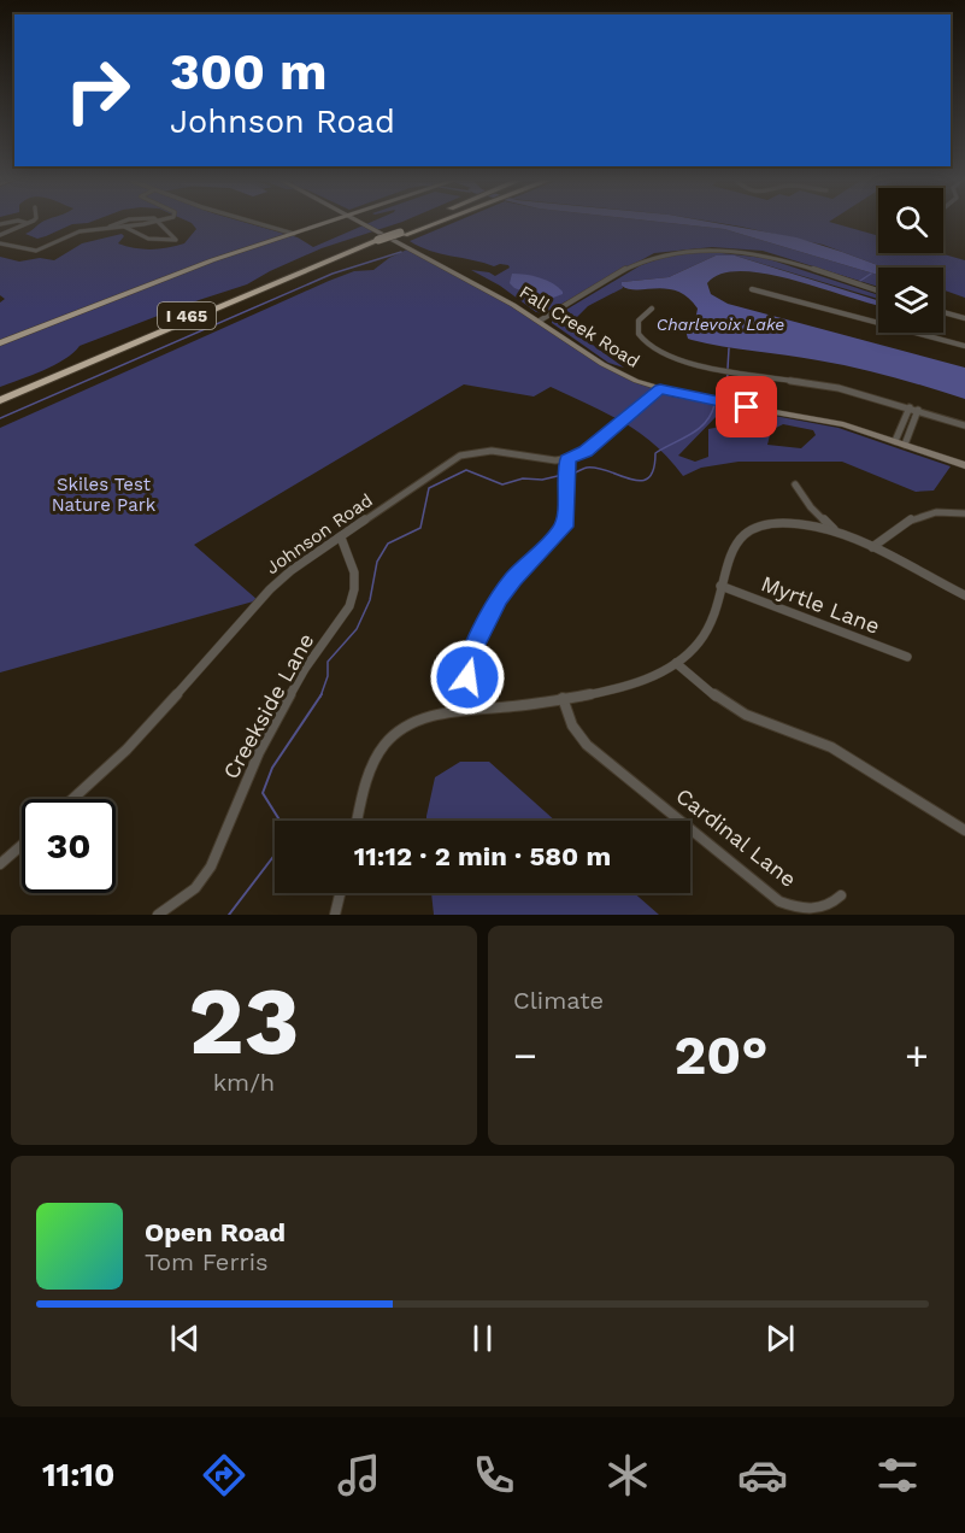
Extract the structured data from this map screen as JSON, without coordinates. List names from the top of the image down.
{
  "streets": {
    "highway": ["I 465"],
    "main road": ["Fall Creek Road"],
    "street": [
      "Johnson Road",
      "Myrtle Lane",
      "Creekside Lane",
      "Cardinal Lane"
    ]
  },
  "crossings": [
    ["Johnson Road", "Creekside Lane"]
  ],
  "water": ["Charlevoix Lake"],
  "parks": ["Skiles Test Nature Park"],
  "page": {
    "turn": ["300 m", "Johnson Road"],
    "limit": "30",
    "trip": "11:12 · 2 min · 580 m",
    "tile": [
      ["23", "km/h"],
      "Climate"
    ],
    "heat": ["−", "20°", "+"],
    "song": ["Open Road", "Tom Ferris"],
    "tabs": "11:10"
  }
}
